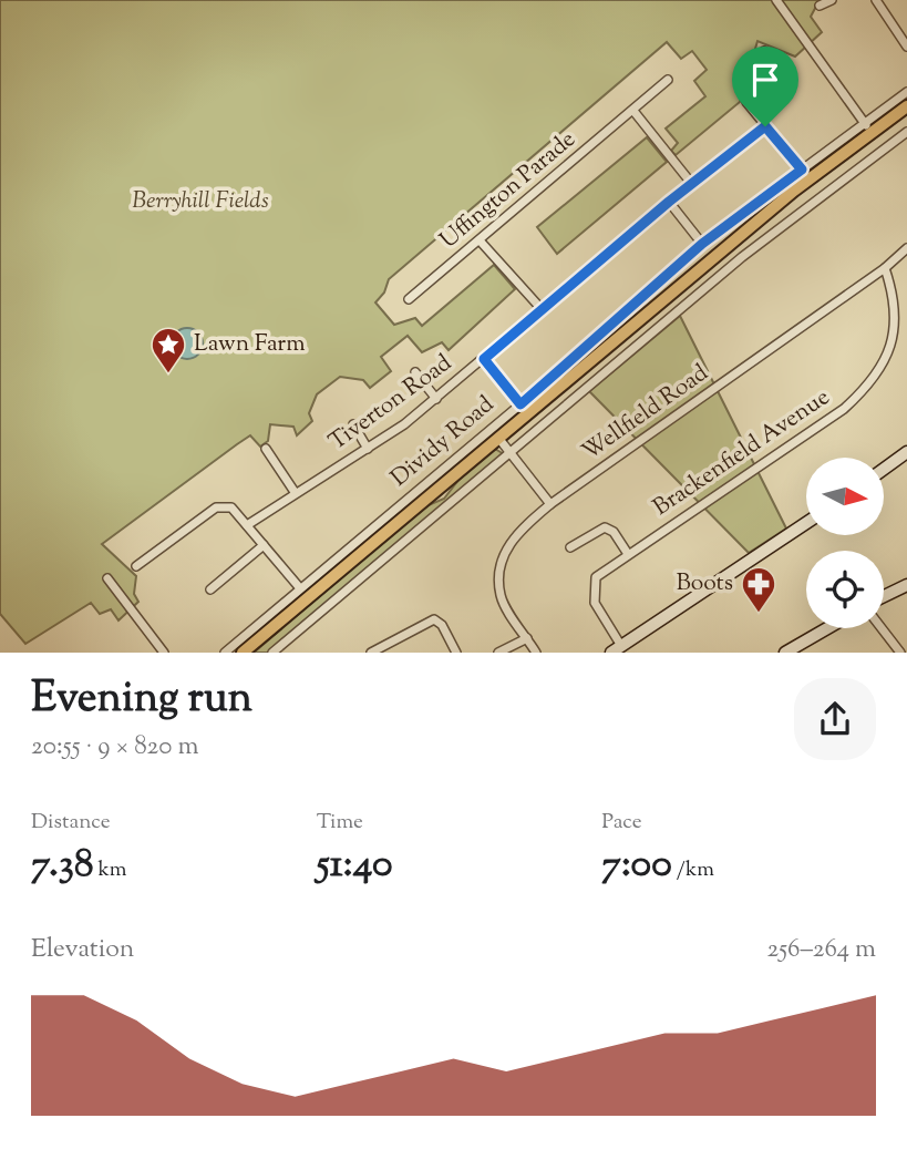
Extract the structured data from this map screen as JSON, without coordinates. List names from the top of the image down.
{
  "streets": {
    "main road": ["Dividy Road"],
    "street": [
      "Uffington Parade",
      "Tiverton Road",
      "Wellfield Road",
      "Brackenfield Avenue"
    ]
  },
  "crossings": [
    ["Wellfield Road", "Brackenfield Avenue"]
  ],
  "parks": ["Berryhill Fields"],
  "places": {
    "place": ["Lawn Farm"],
    "pharmacy": ["Boots"]
  },
  "north": "right",
  "page": {
    "heading": ["Evening run", "20:55 · 9 × 820 m"],
    "stats": [
      ["Distance", "7.38 km"],
      ["Time", "51:40"],
      ["Pace", "7:00 /km"]
    ],
    "chart": ["Elevation", "256–264 m"]
  }
}
